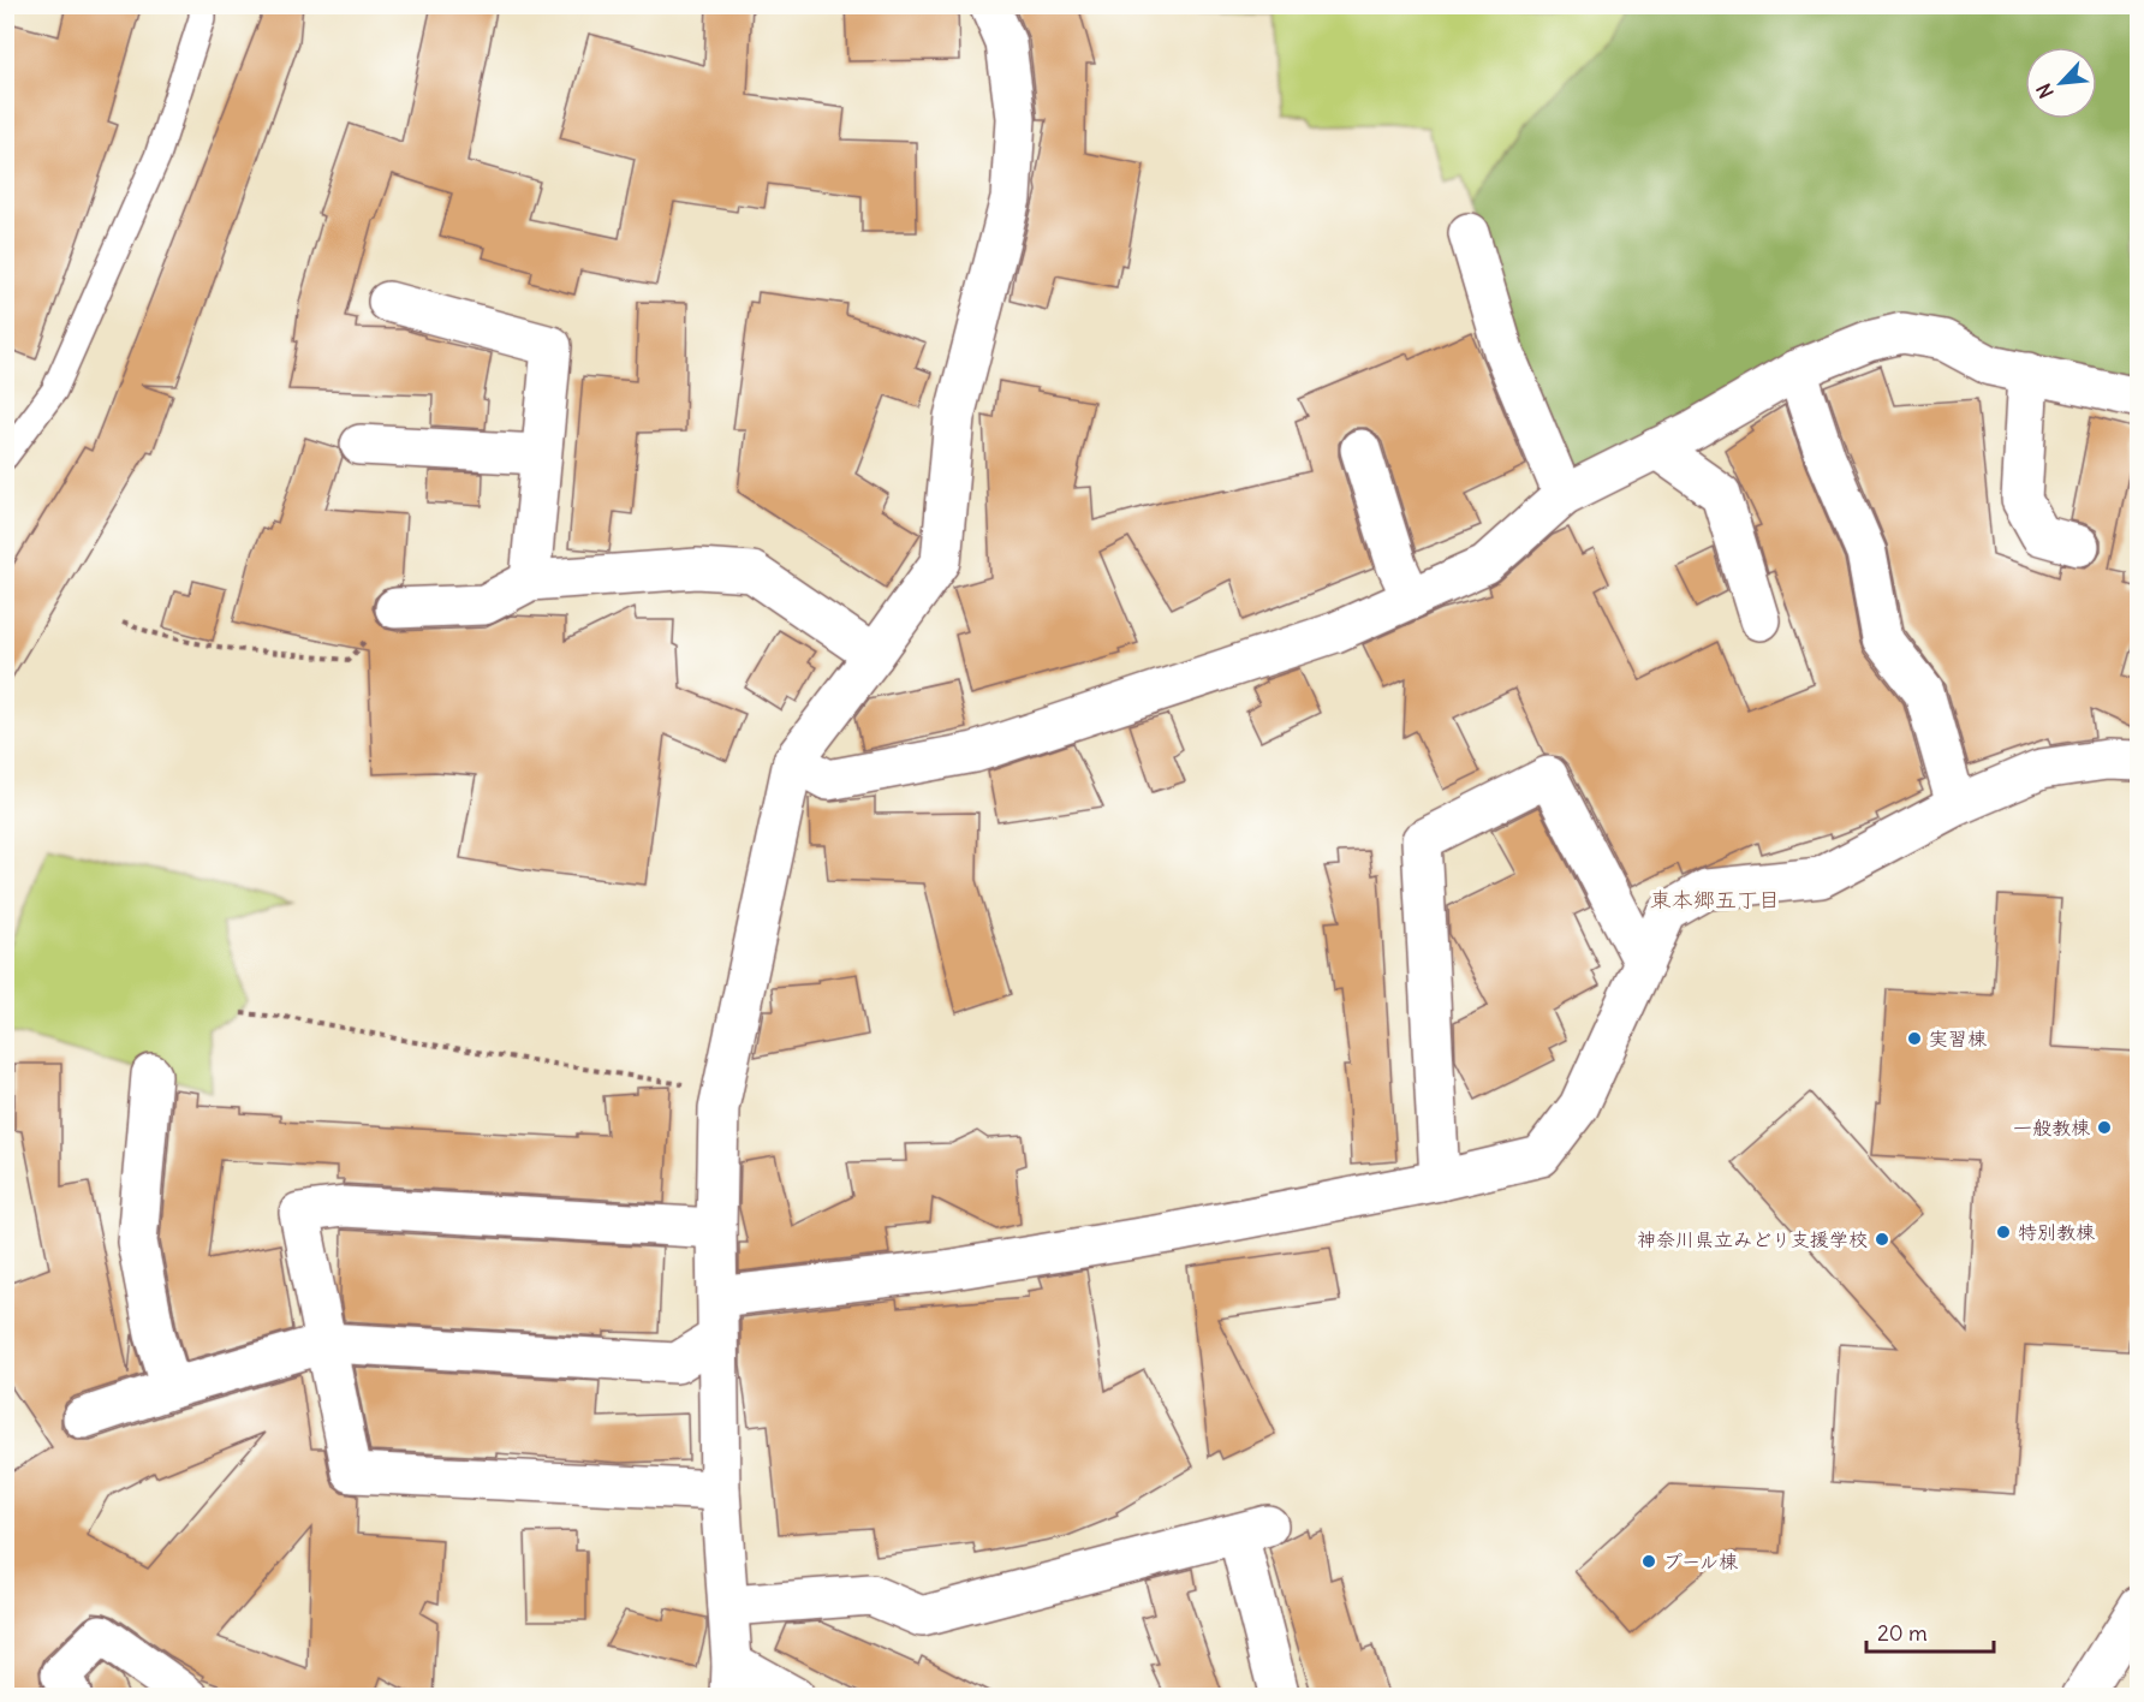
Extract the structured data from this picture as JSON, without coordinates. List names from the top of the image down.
{
  "districts": ["東本郷五丁目"],
  "places": [
    "実習棟",
    "一般教棟",
    "特別教棟",
    "神奈川県立みどり支援学校",
    "プール棟"
  ],
  "scale_bar": "20 m",
  "north": "bottom left"
}
